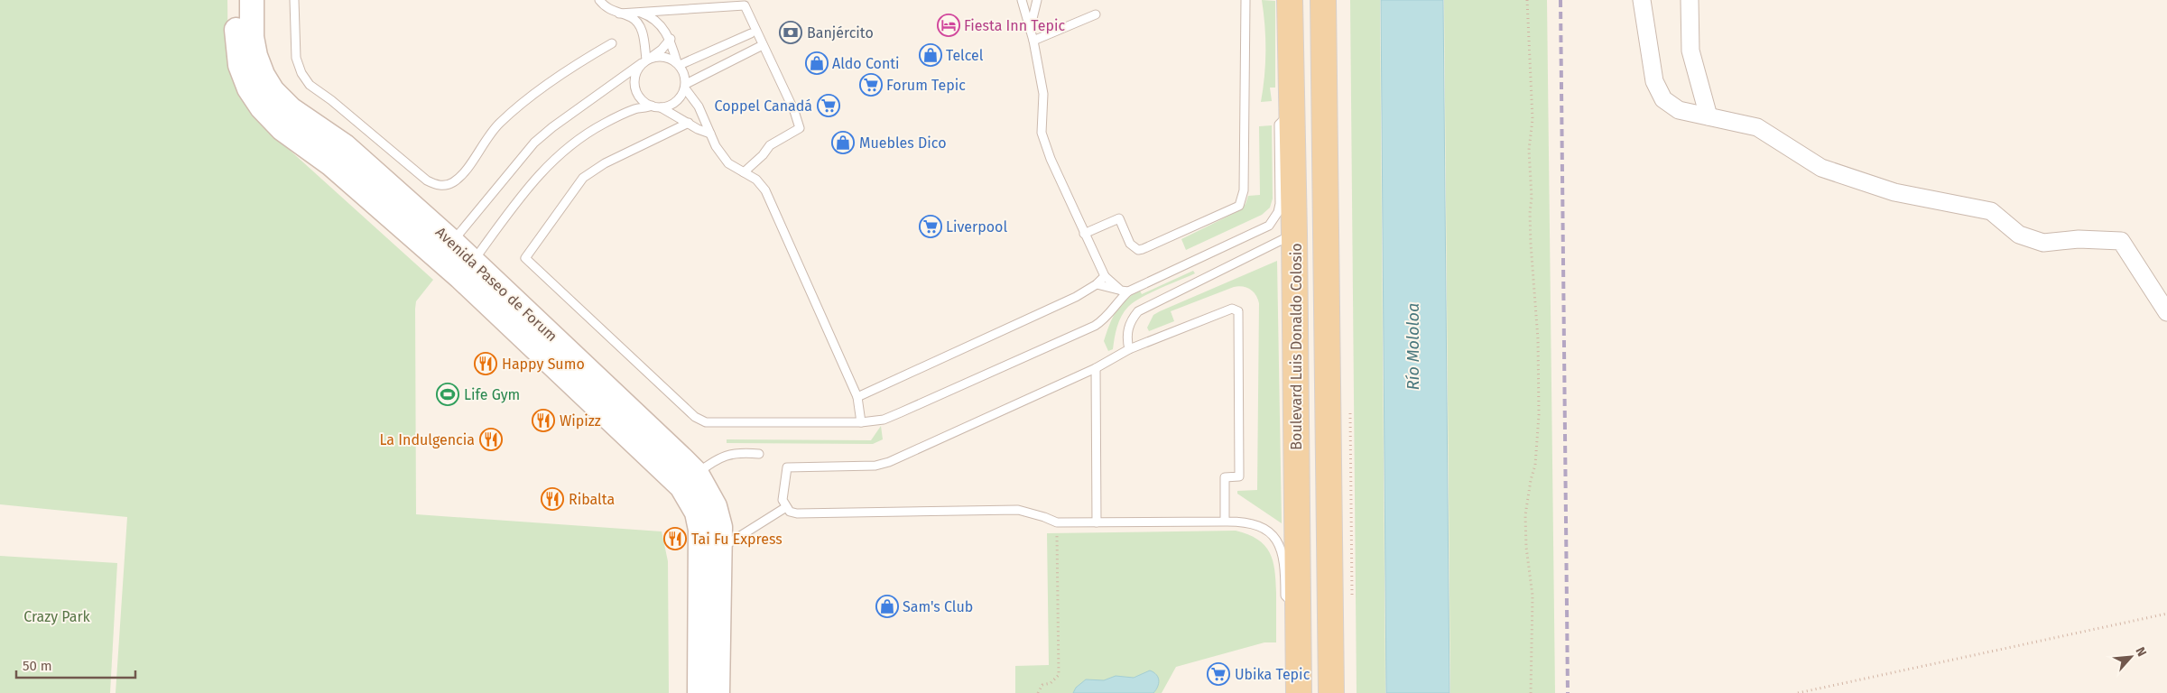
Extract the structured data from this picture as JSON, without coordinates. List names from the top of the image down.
{
  "streets": {
    "main road": ["Boulevard Luis Donaldo Colosio"],
    "street": ["Avenida Paseo de Forum"]
  },
  "water": ["Río Mololoa"],
  "parks": ["Crazy Park"],
  "places": {
    "hotel": ["Fiesta Inn Tepic"],
    "bank": ["Banjército"],
    "shop": [
      "Telcel",
      "Aldo Conti",
      "Muebles Dico",
      "Sam's Club"
    ],
    "supermarket": [
      "Forum Tepic",
      "Coppel Canadá",
      "Liverpool",
      "Ubika Tepic"
    ],
    "restaurant": [
      "Happy Sumo",
      "Wipizz",
      "La Indulgencia",
      "Ribalta",
      "Tai Fu Express"
    ],
    "sports": ["Life Gym"]
  },
  "scale_bar": "50 m",
  "north": "top right"
}
